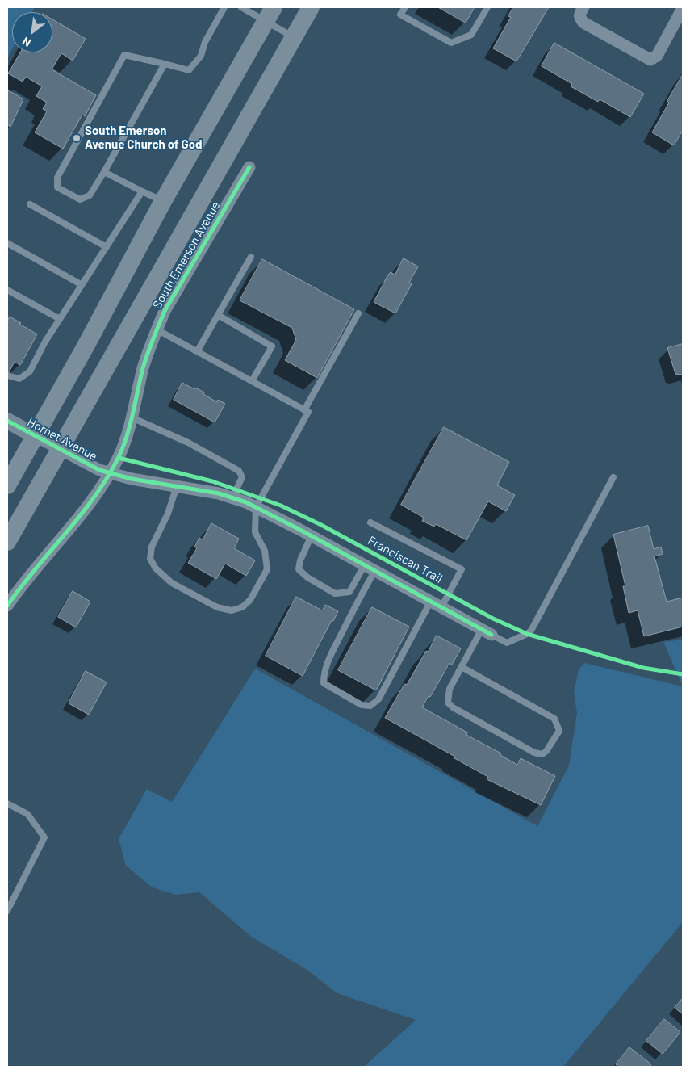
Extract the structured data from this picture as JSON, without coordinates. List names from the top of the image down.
{
  "streets": {
    "main road": ["South Emerson Avenue"],
    "street": ["Hornet Avenue"],
    "cycle path": ["Franciscan Trail"]
  },
  "crossings": [
    ["South Emerson Avenue", "Hornet Avenue"]
  ],
  "places": ["South Emerson Avenue Church of God"],
  "north": "bottom left"
}
